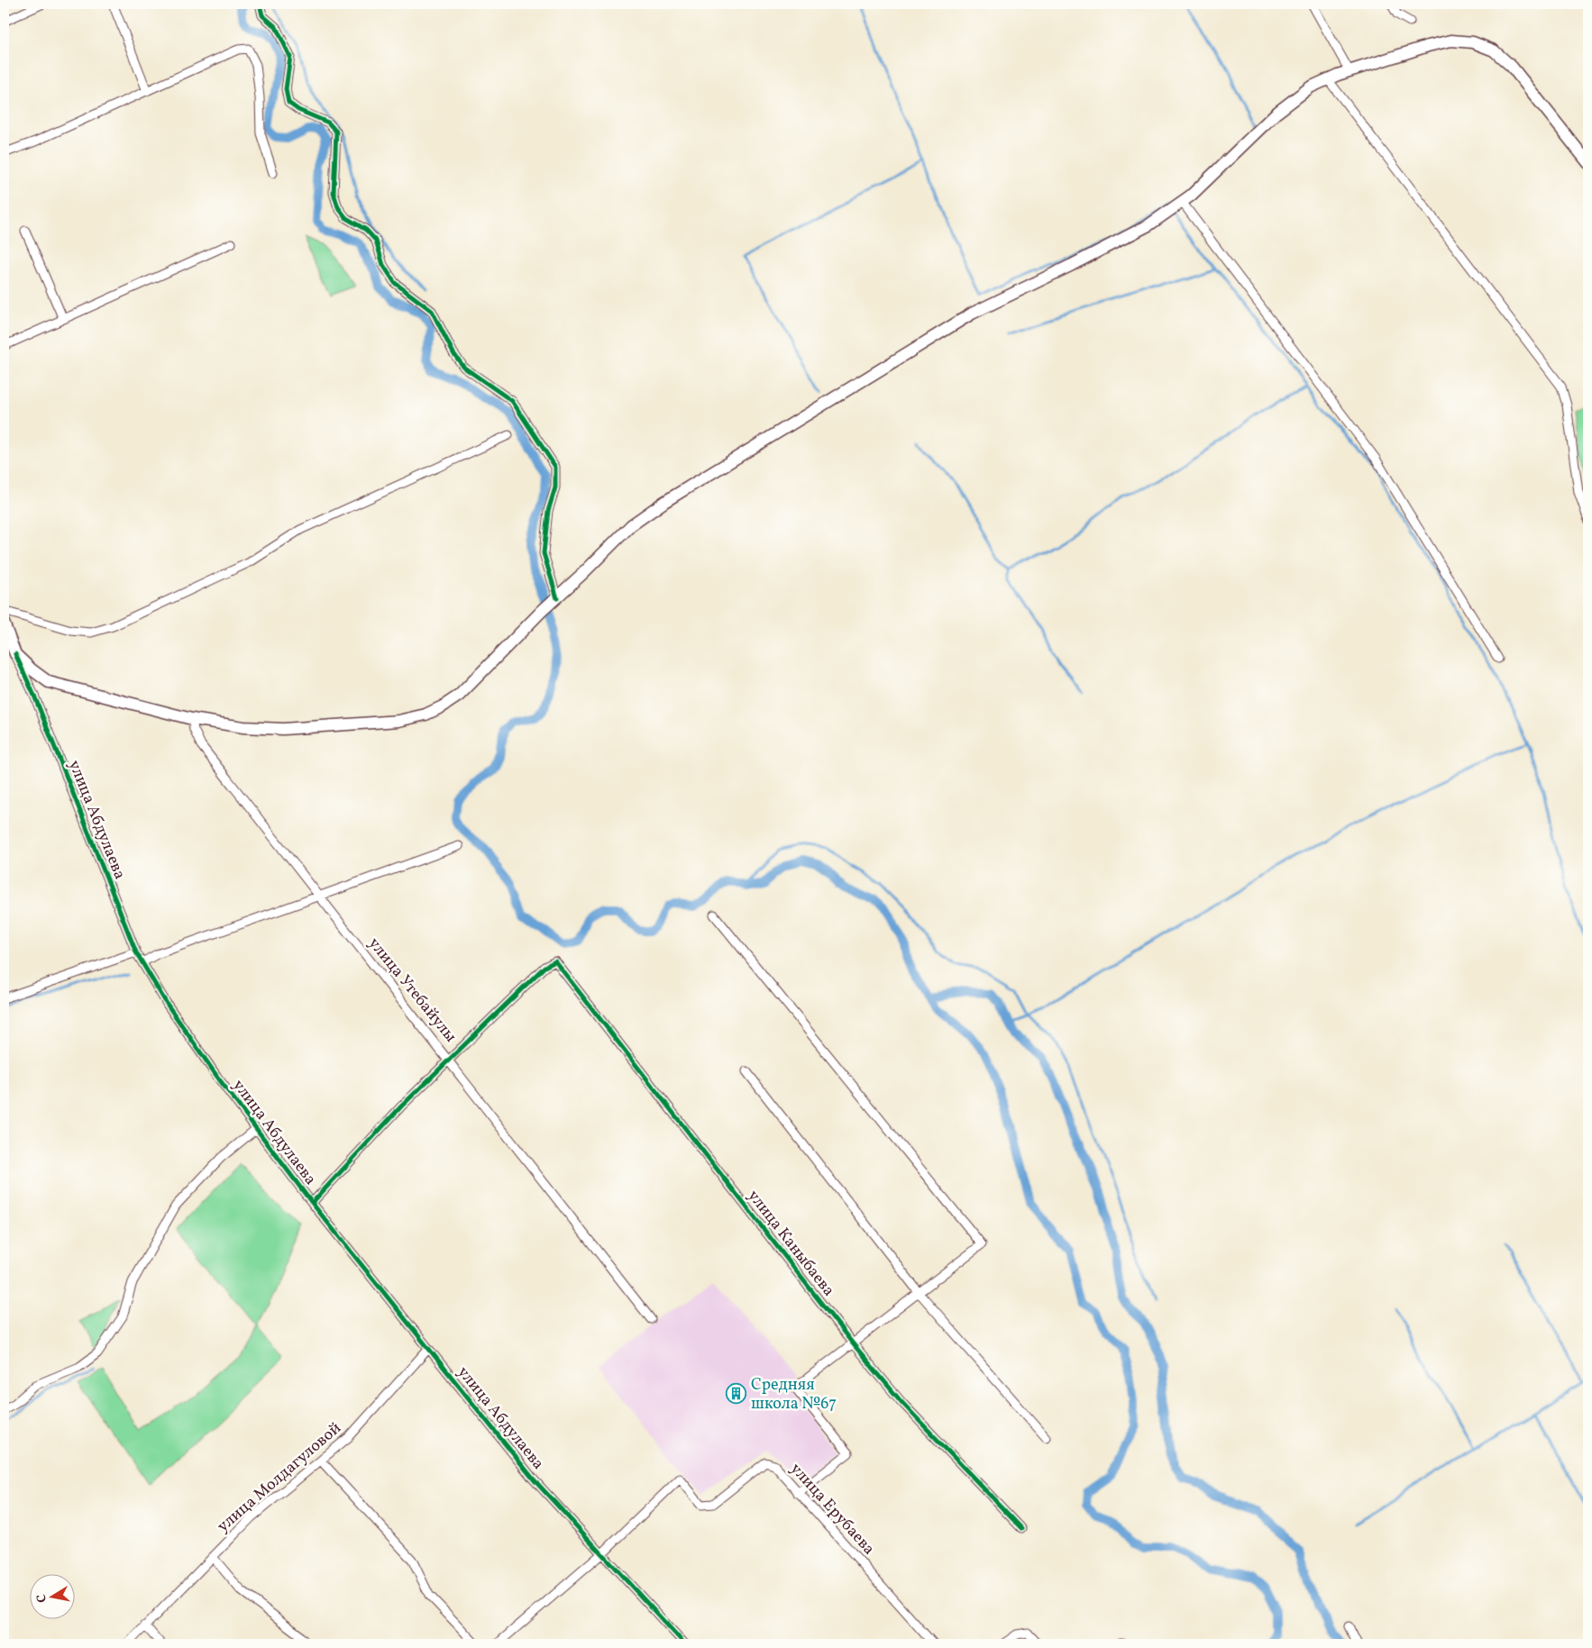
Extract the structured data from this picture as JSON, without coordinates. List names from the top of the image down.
{
  "streets": {
    "main road": ["улица Абдулаева"],
    "street": [
      "улица Утебайулы",
      "улица Каныбаева",
      "улица Молдагуловой",
      "улица Ерубаева"
    ]
  },
  "crossings": [
    ["улица Абдулаева", "улица Молдагуловой"],
    ["улица Абдулаева", "улица Ерубаева"],
    ["улица Утебайулы", "улица Каныбаева"]
  ],
  "places": {
    "building": ["Средняя школа №67"]
  },
  "north": "left"
}
